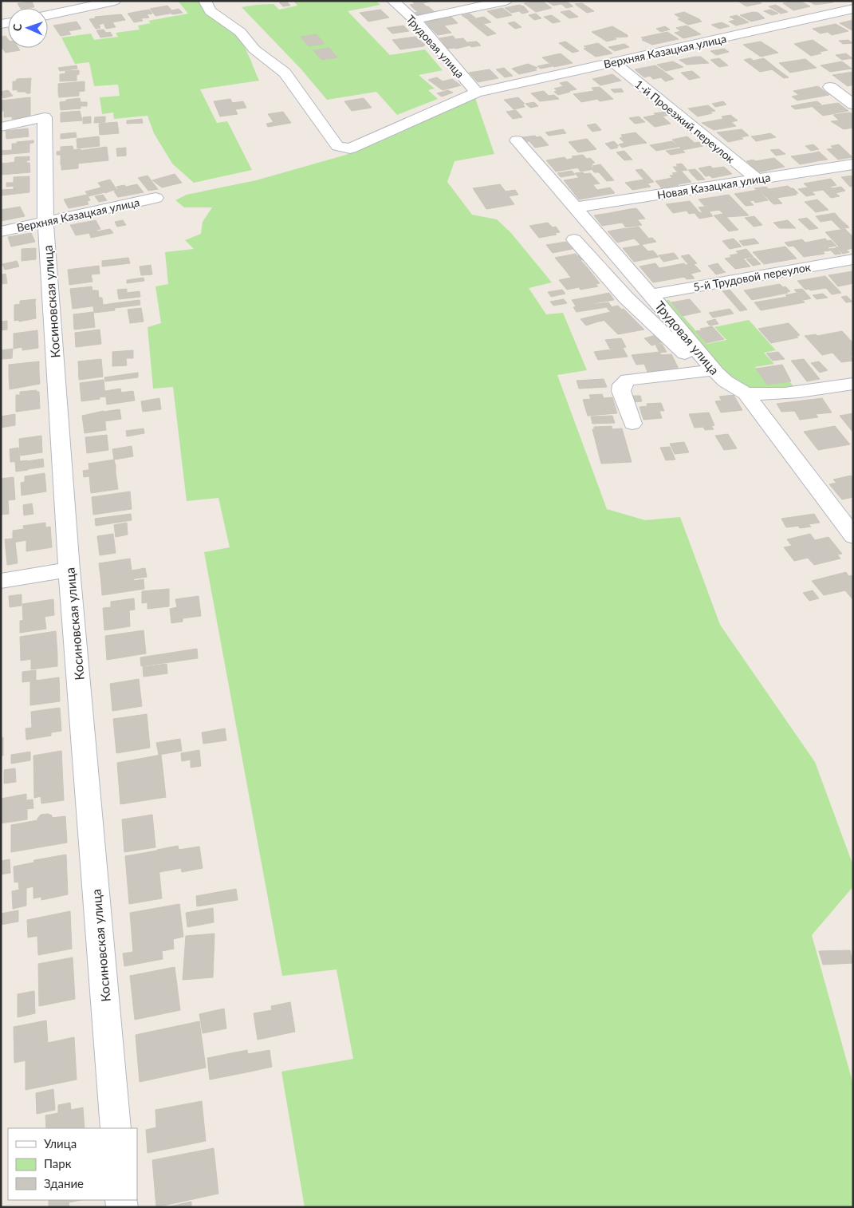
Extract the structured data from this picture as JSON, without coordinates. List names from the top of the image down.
{
  "streets": {
    "street": [
      "Трудовая улица",
      "Верхняя Казацкая улица",
      "1-й Проезжий переулок",
      "Новая Казацкая улица",
      "5-й Трудовой переулок",
      "Косиновская улица"
    ]
  },
  "crossings": [
    ["Трудовая улица", "Верхняя Казацкая улица"],
    ["Трудовая улица", "Новая Казацкая улица"],
    ["Трудовая улица", "5-й Трудовой переулок"],
    ["Верхняя Казацкая улица", "1-й Проезжий переулок"],
    ["Верхняя Казацкая улица", "Косиновская улица"],
    ["1-й Проезжий переулок", "Новая Казацкая улица"]
  ],
  "legend": ["Улица", "Парк", "Здание"],
  "north": "left"
}
